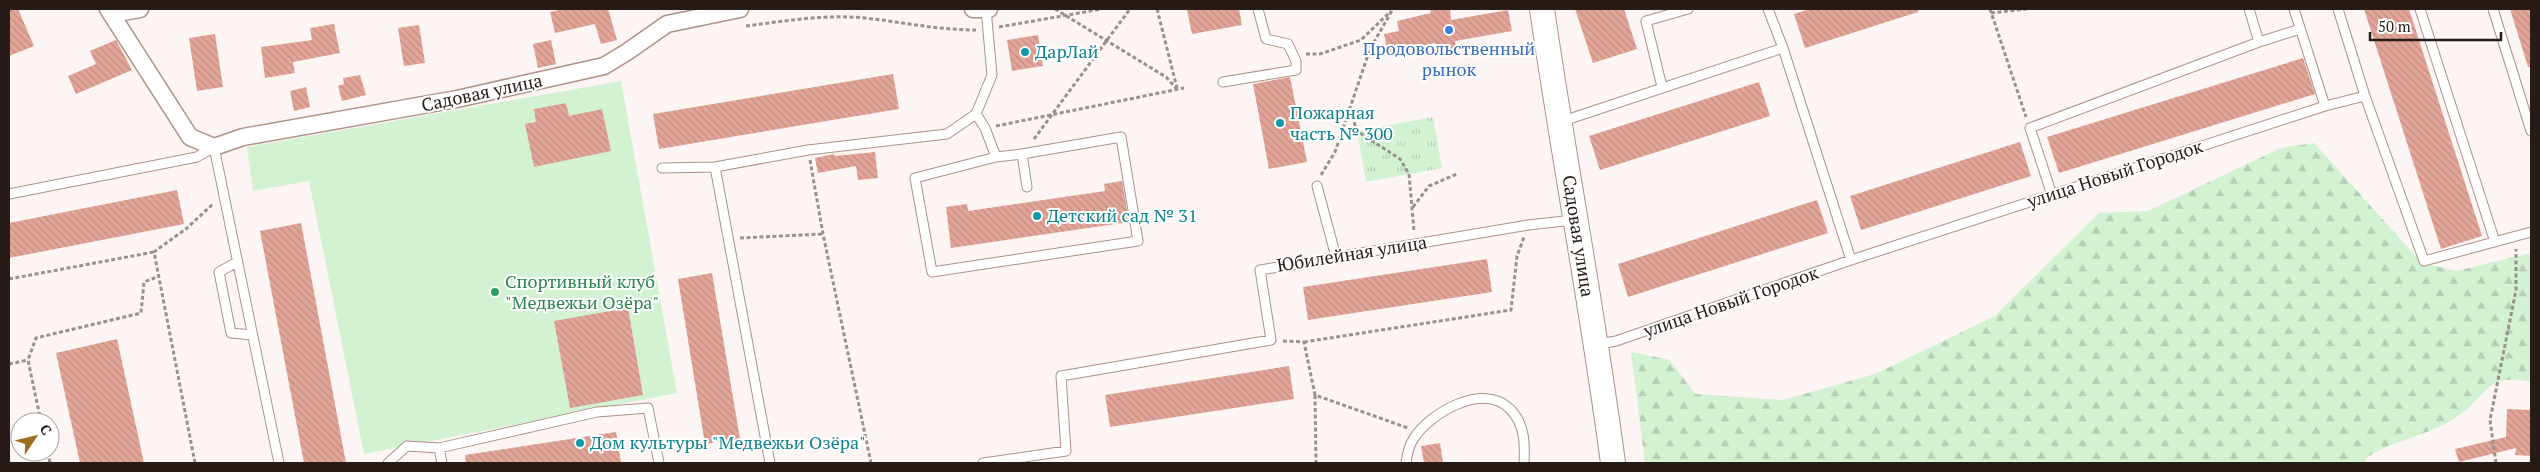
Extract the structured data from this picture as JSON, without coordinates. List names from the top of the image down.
{
  "streets": {
    "street": ["Садовая улица"],
    "lane": ["улица Новый Городок", "Юбилейная улица"]
  },
  "crossings": [
    ["Садовая улица", "улица Новый Городок"],
    ["Садовая улица", "Юбилейная улица"]
  ],
  "places": [
    "Продовольственный рынок",
    "ДарЛай",
    "Пожарная часть № 300",
    "Детский сад № 31",
    "Спортивный клуб \"Медвежьи Озёра\"",
    "Дом культуры \"Медвежьи Озёра\""
  ],
  "scale_bar": "50 m",
  "north": "top right"
}
